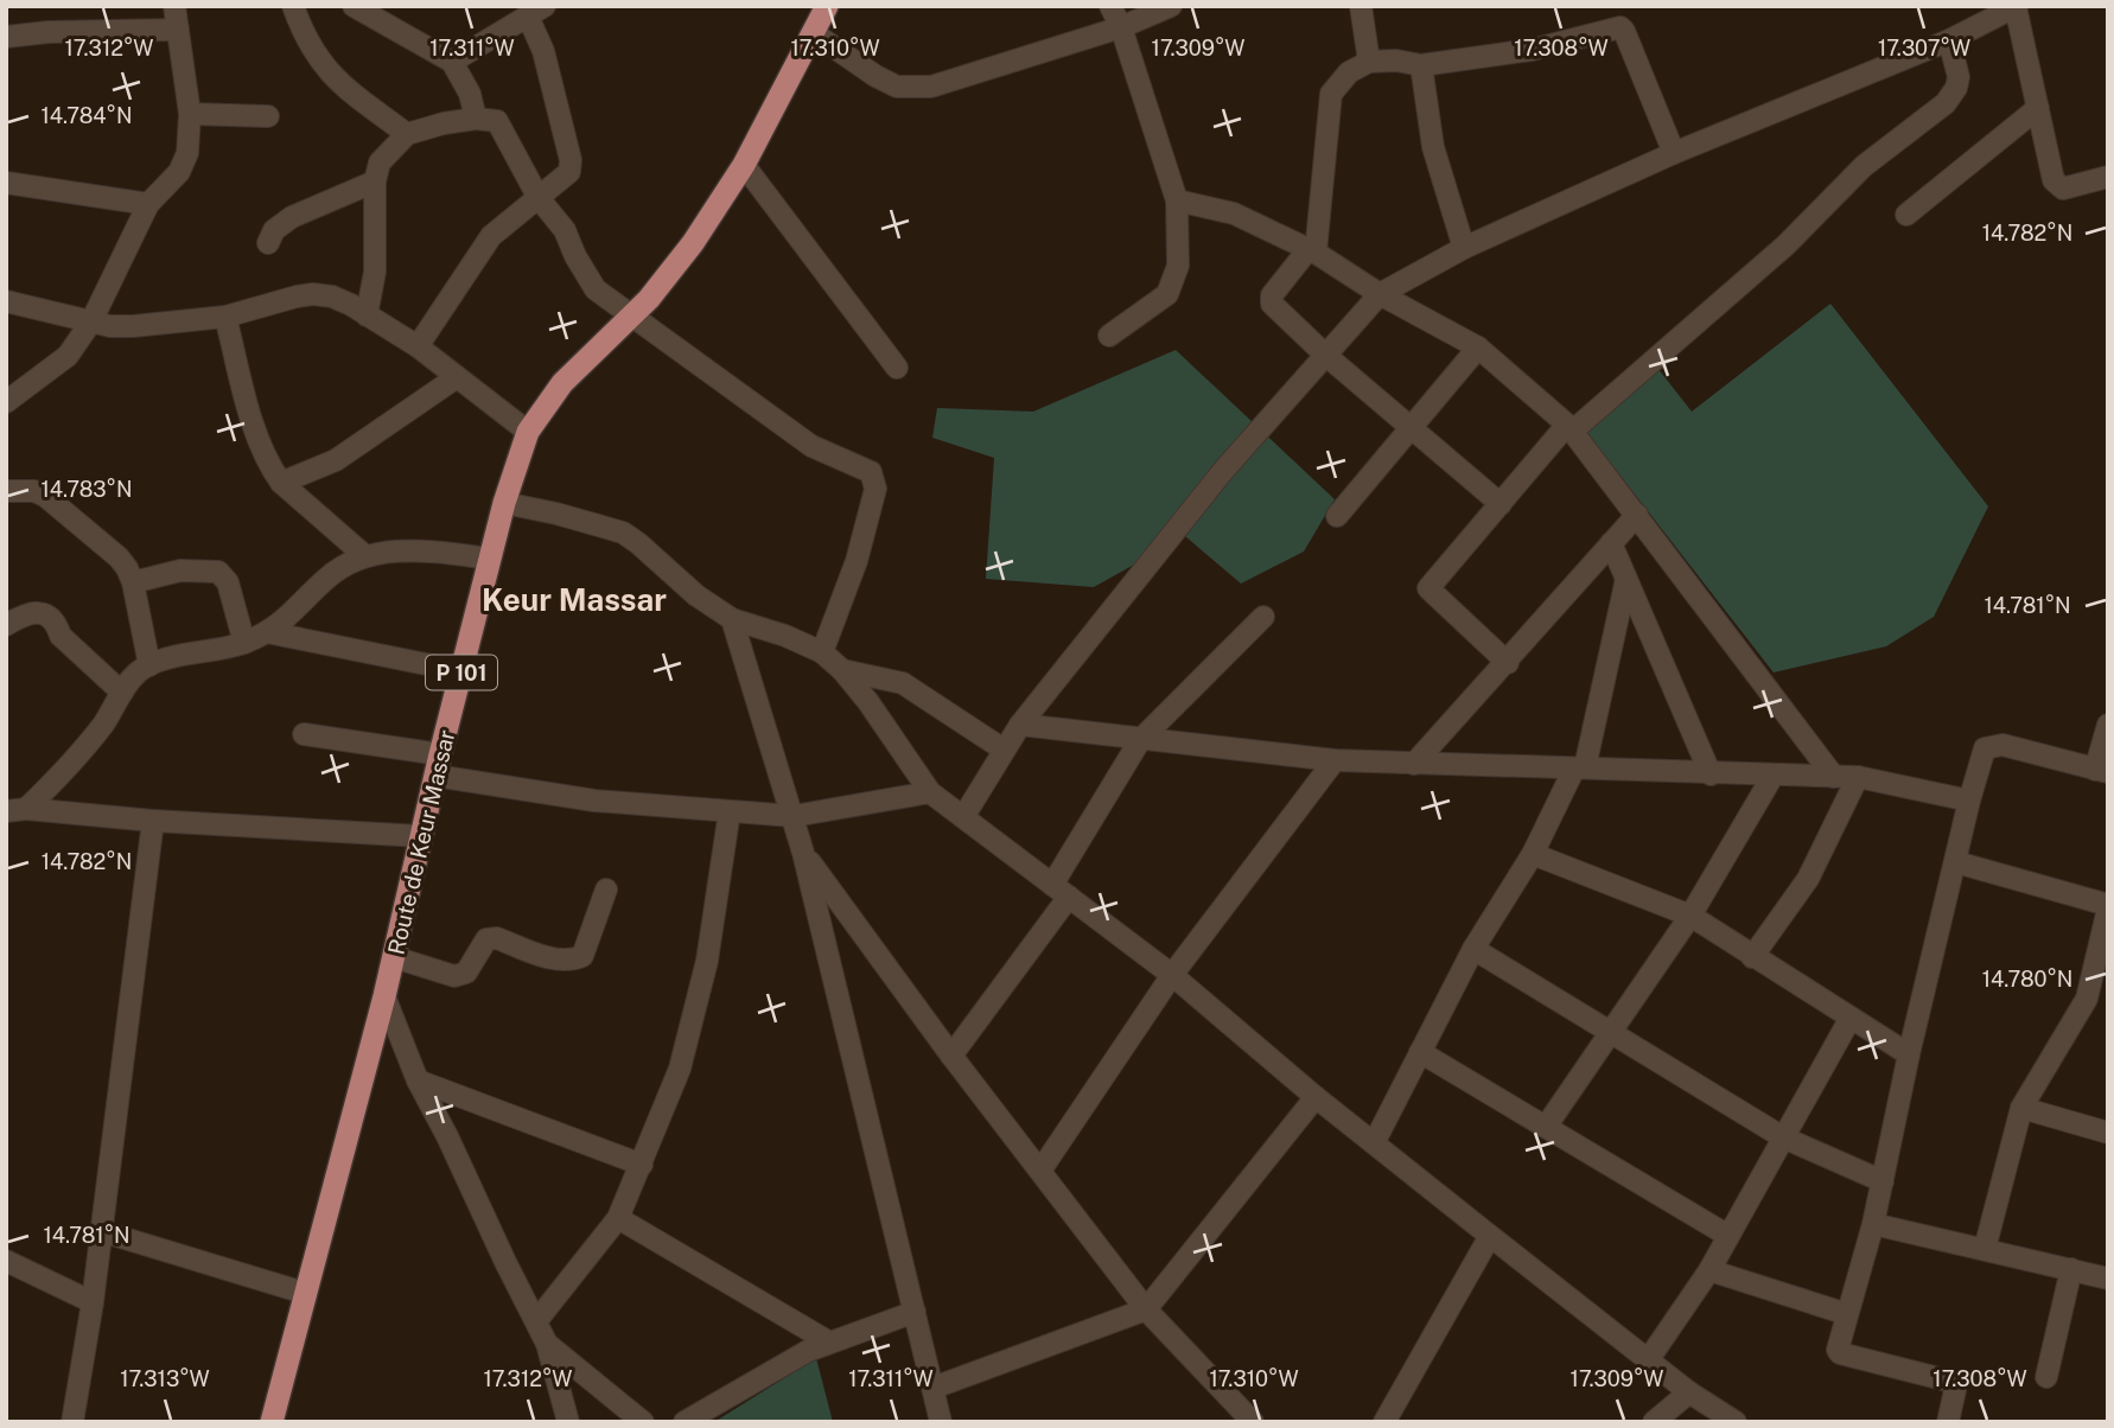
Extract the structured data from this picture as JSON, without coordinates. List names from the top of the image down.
{
  "streets": {
    "main road": ["P 101", "Route de Keur Massar"]
  },
  "districts": ["Keur Massar"],
  "coordinates": [
    "17.312°W",
    "17.311°W",
    "17.310°W",
    "17.309°W",
    "17.308°W",
    "17.307°W",
    "14.784°N",
    "14.782°N",
    "14.783°N",
    "14.781°N",
    "14.780°N",
    "17.313°W"
  ]
}
